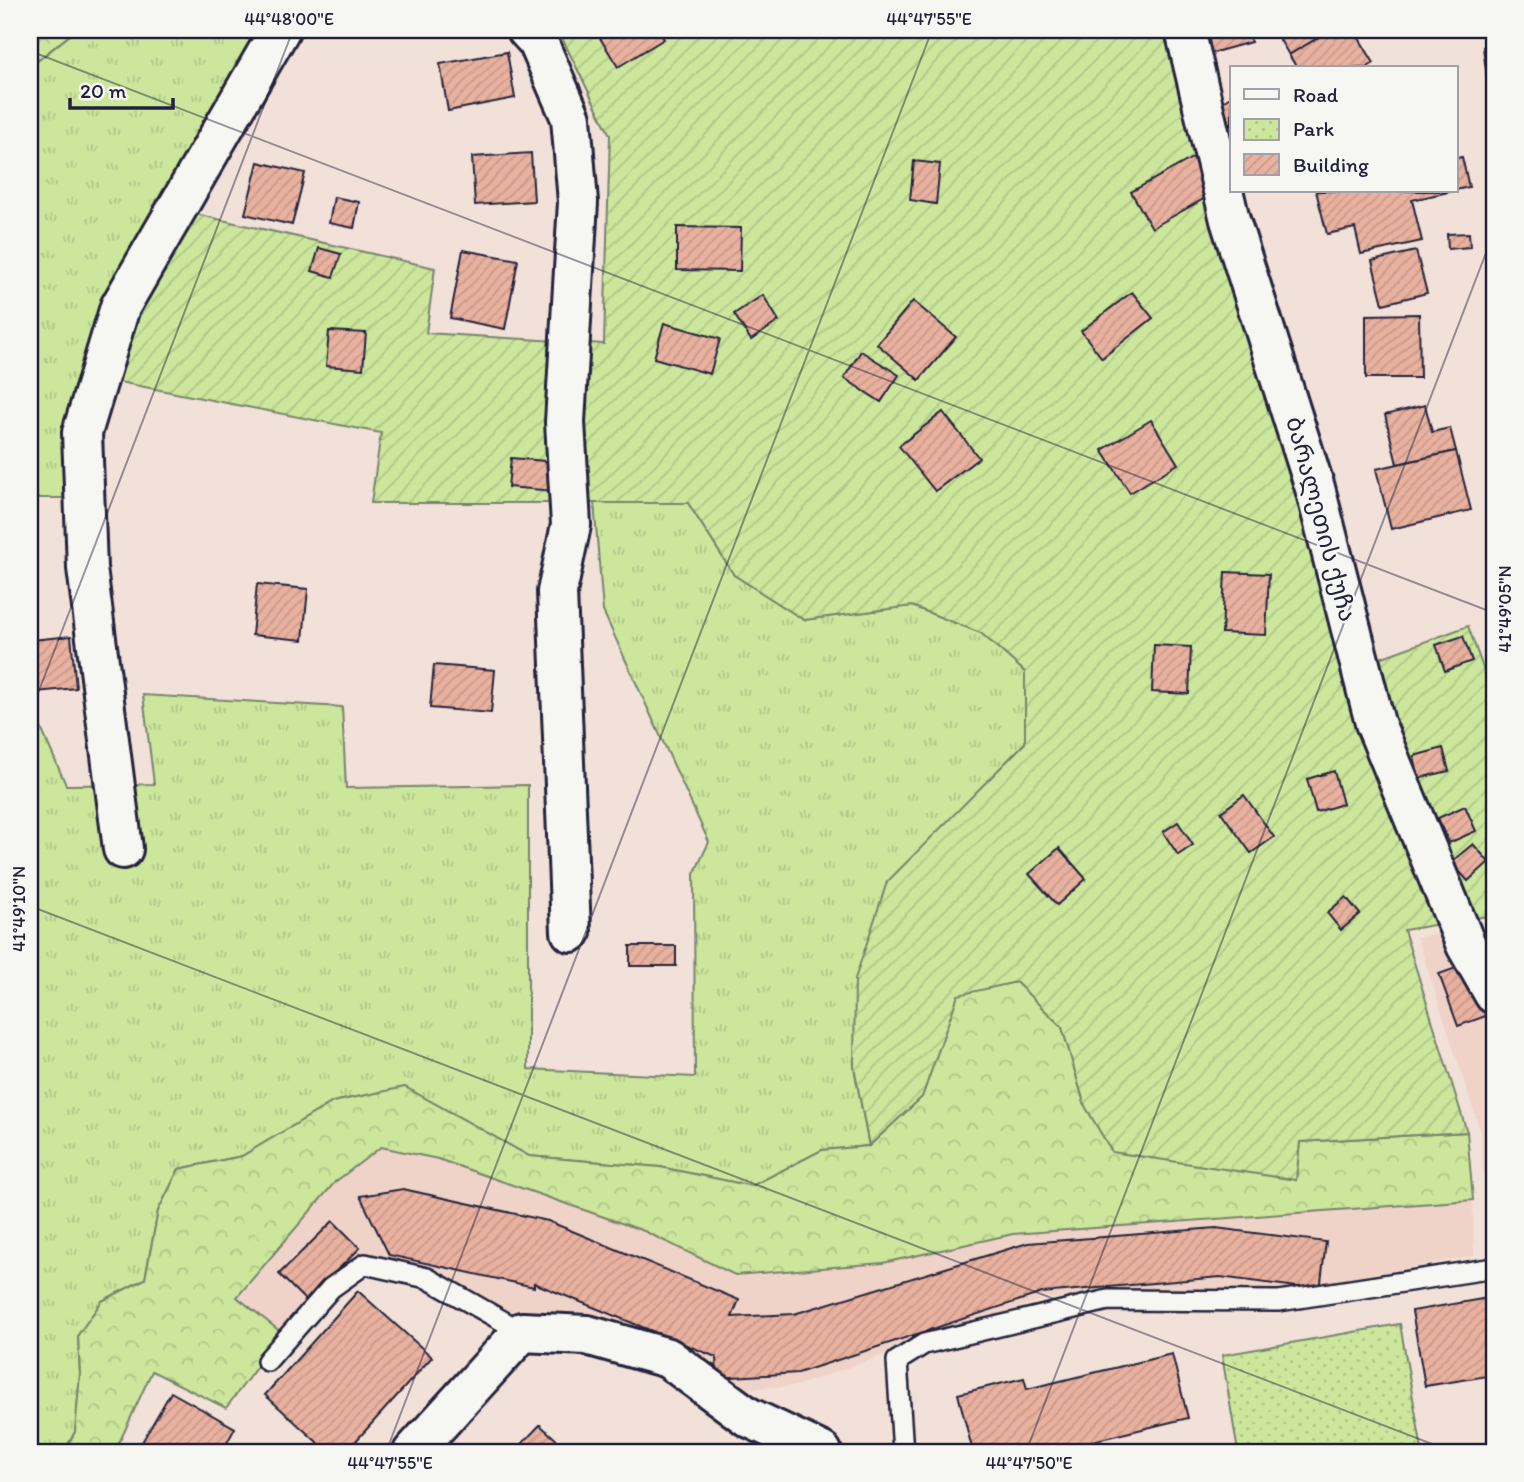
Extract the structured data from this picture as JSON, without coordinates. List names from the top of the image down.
{
  "streets": {
    "street": ["ბარალეთის ქუჩა"]
  },
  "legend": ["Road", "Park", "Building"],
  "scale_bar": "20 m",
  "coordinates": [
    "44°48'00\"E",
    "44°47'55\"E",
    "41°49'05\"N",
    "41°49'10\"N",
    "44°47'50\"E"
  ]
}
